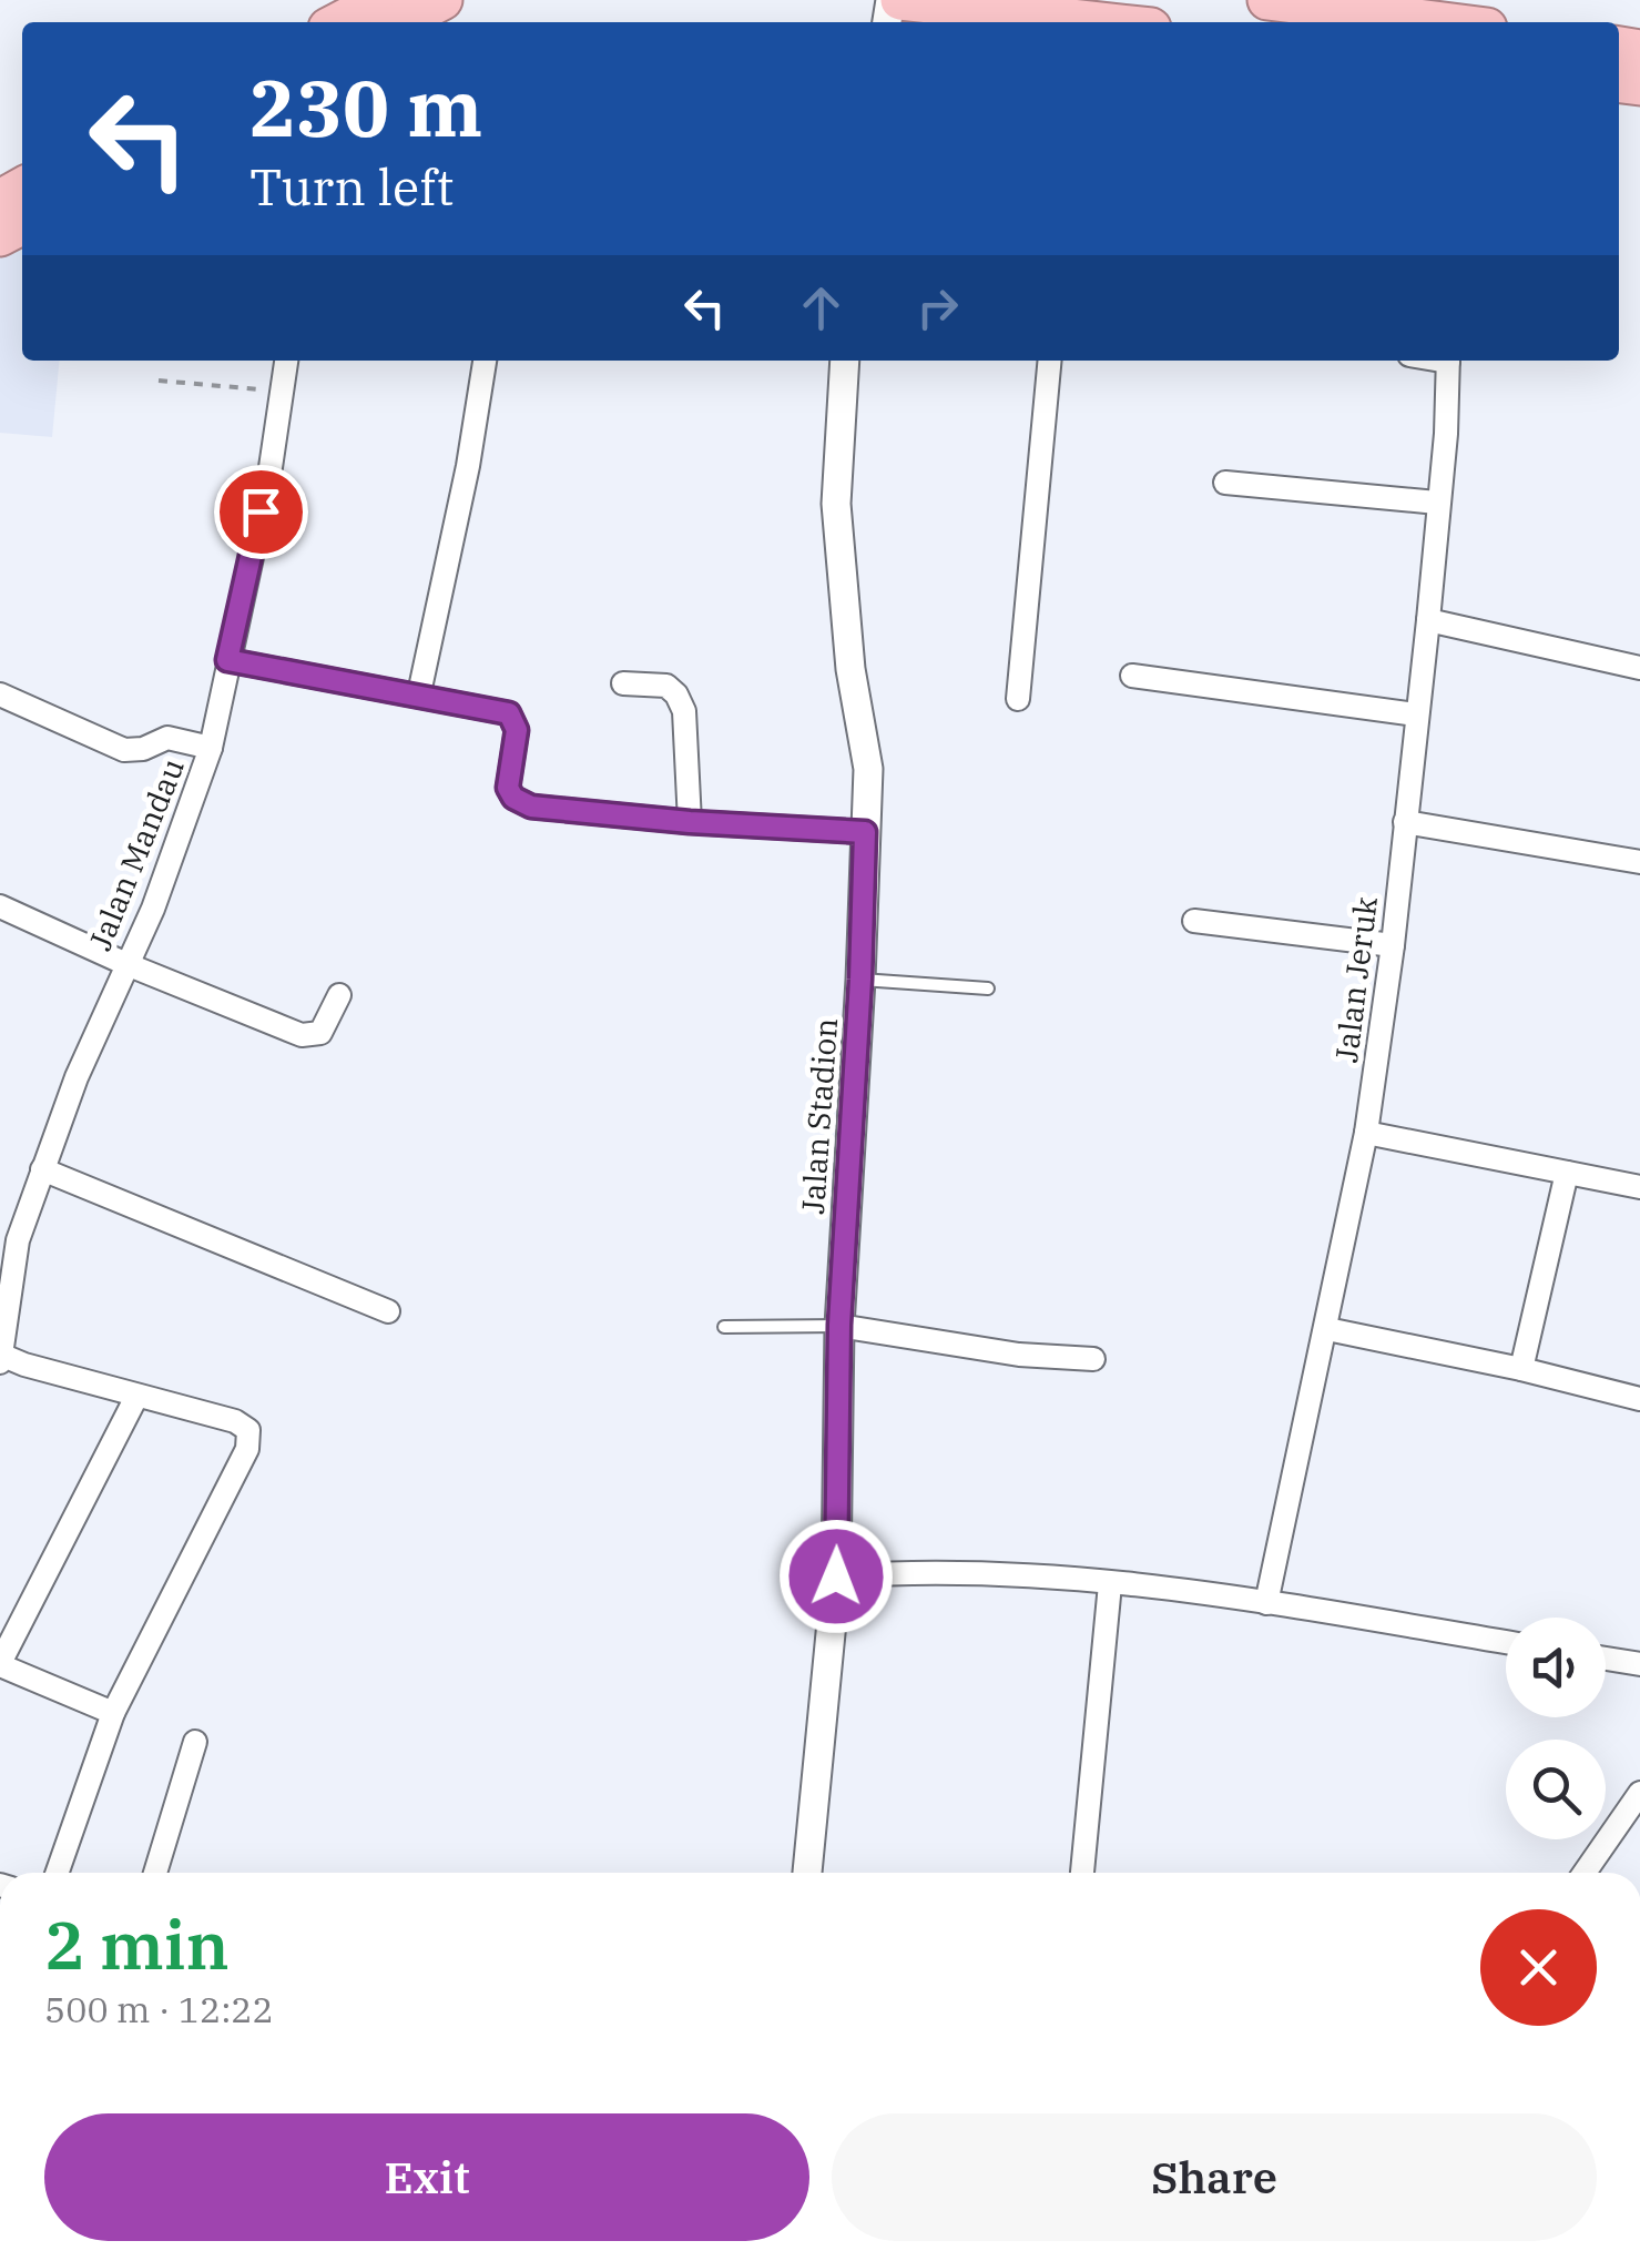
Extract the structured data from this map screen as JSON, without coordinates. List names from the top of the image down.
{
  "streets": {
    "street": ["Jalan Mandau", "Jalan Jeruk", "Jalan Stadion"]
  },
  "page": {
    "turn": ["230 m", "Turn left"],
    "heading": ["2 min", "500 m · 12:22"],
    "buttons": ["Exit", "Share"]
  }
}
